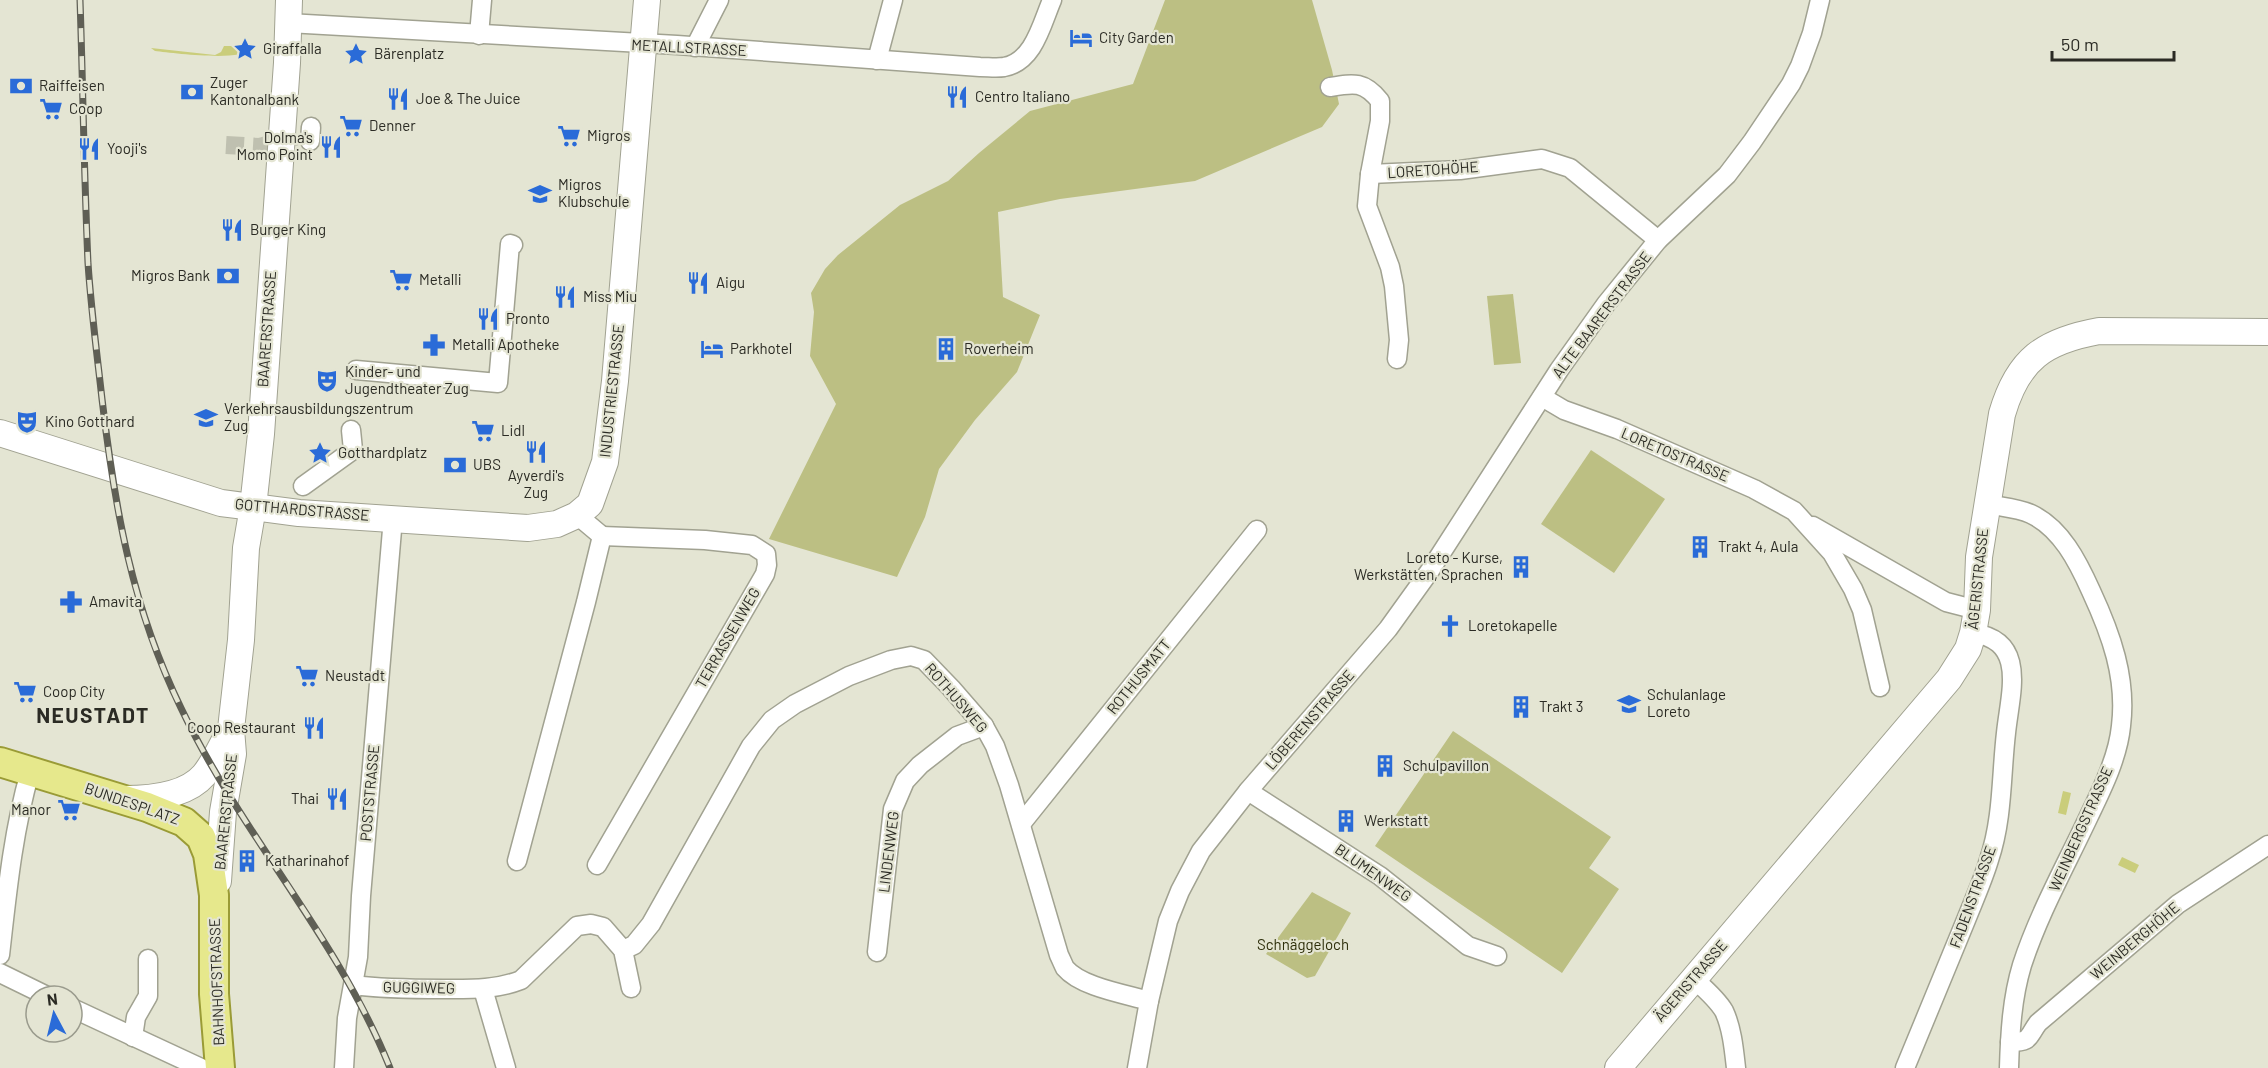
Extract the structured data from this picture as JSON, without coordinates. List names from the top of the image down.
{
  "streets": {
    "main road": [
      "BAARERSTRASSE",
      "INDUSTRIESTRASSE",
      "GOTTHARDSTRASSE",
      "ÄGERISTRASSE",
      "BUNDESPLATZ",
      "BAHNHOFSTRASSE"
    ],
    "street": [
      "METALLSTRASSE",
      "LORETOHÖHE",
      "ALTE BAARERSTRASSE",
      "LORETOSTRASSE",
      "TERRASSENWEG",
      "ROTHUSMATT",
      "ROTHUSWEG",
      "LÖBERENSTRASSE",
      "POSTSTRASSE",
      "WEINBERGSTRASSE",
      "LINDENWEG",
      "BLUMENWEG",
      "FADENSTRASSE",
      "WEINBERGHÖHE",
      "GUGGIWEG"
    ]
  },
  "crossings": [
    ["METALLSTRASSE", "BAARERSTRASSE"],
    ["METALLSTRASSE", "INDUSTRIESTRASSE"],
    ["LORETOHÖHE", "ALTE BAARERSTRASSE"],
    ["ALTE BAARERSTRASSE", "LORETOSTRASSE"],
    ["ALTE BAARERSTRASSE", "LÖBERENSTRASSE"],
    ["BAARERSTRASSE", "GOTTHARDSTRASSE"],
    ["BAARERSTRASSE", "BUNDESPLATZ"],
    ["BAARERSTRASSE", "BAHNHOFSTRASSE"],
    ["INDUSTRIESTRASSE", "GOTTHARDSTRASSE"],
    ["LORETOSTRASSE", "ÄGERISTRASSE"],
    ["LORETOSTRASSE", "LÖBERENSTRASSE"],
    ["LORETOSTRASSE", "FADENSTRASSE"],
    ["GOTTHARDSTRASSE", "POSTSTRASSE"],
    ["ÄGERISTRASSE", "WEINBERGSTRASSE"],
    ["ÄGERISTRASSE", "FADENSTRASSE"],
    ["ROTHUSMATT", "ROTHUSWEG"],
    ["ROTHUSWEG", "LÖBERENSTRASSE"],
    ["ROTHUSWEG", "LINDENWEG"],
    ["ROTHUSWEG", "GUGGIWEG"],
    ["LÖBERENSTRASSE", "BLUMENWEG"],
    ["POSTSTRASSE", "GUGGIWEG"],
    ["BUNDESPLATZ", "BAHNHOFSTRASSE"],
    ["WEINBERGSTRASSE", "WEINBERGHÖHE"]
  ],
  "districts": ["NEUSTADT"],
  "parks": ["Schnäggeloch"],
  "places": {
    "hotel": ["City Garden", "Parkhotel"],
    "place": ["Giraffalla", "Bärenplatz", "Gotthardplatz"],
    "bank": [
      "Raiffeisen",
      "Zuger Kantonalbank",
      "Migros Bank",
      "UBS"
    ],
    "restaurant": [
      "Centro Italiano",
      "Joe & The Juice",
      "Dolma's Momo Point",
      "Yooji's",
      "Burger King",
      "Aigu",
      "Miss Miu",
      "Pronto",
      "Ayverdi's Zug",
      "Coop Restaurant",
      "Thai"
    ],
    "supermarket": [
      "Coop",
      "Denner",
      "Migros",
      "Metalli",
      "Lidl",
      "Neustadt",
      "Coop City",
      "Manor"
    ],
    "school or university": ["Migros Klubschule", "Verkehrsausbildungszentrum Zug", "Schulanlage Loreto"],
    "pharmacy": ["Metalli Apotheke", "Amavita"],
    "building": [
      "Roverheim",
      "Trakt 4, Aula",
      "Loreto - Kurse, Werkstätten, Sprachen",
      "Trakt 3",
      "Schulpavillon",
      "Werkstatt",
      "Katharinahof"
    ],
    "theatre": ["Kinder- und Jugendtheater Zug", "Kino Gotthard"],
    "church": ["Loretokapelle"]
  },
  "scale_bar": "50 m",
  "north": "top"
}
